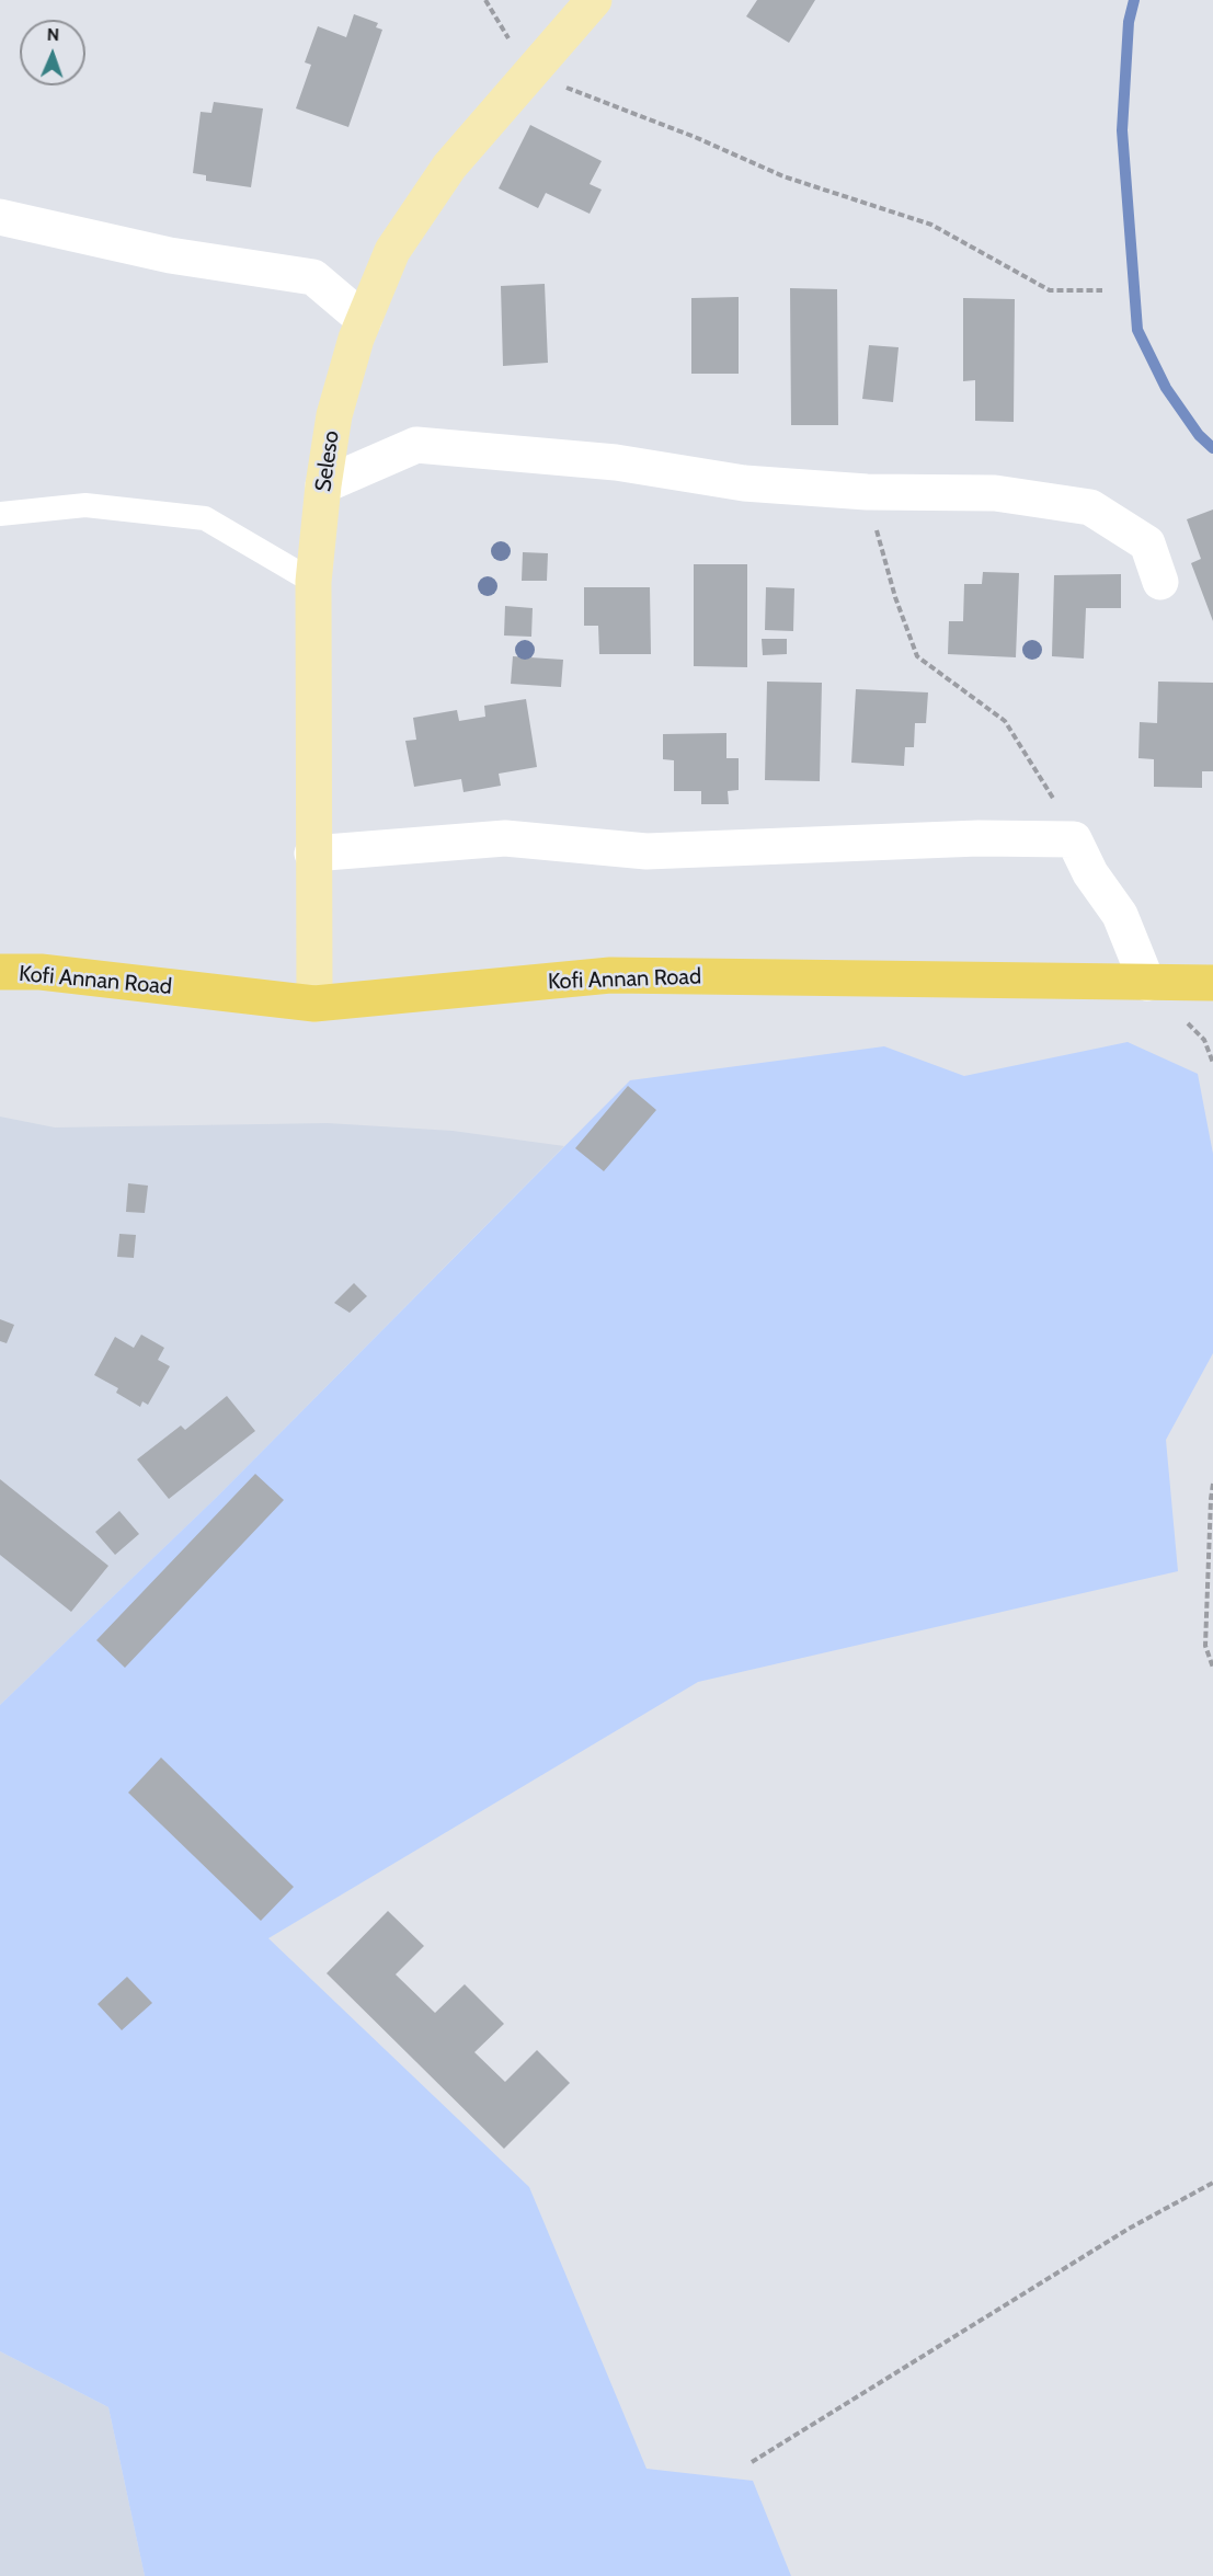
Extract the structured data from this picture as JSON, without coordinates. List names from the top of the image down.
{
  "streets": {
    "main road": ["Seleso", "Kofi Annan Road"]
  },
  "crossings": [
    ["Seleso", "Kofi Annan Road"]
  ],
  "north": "top"
}
